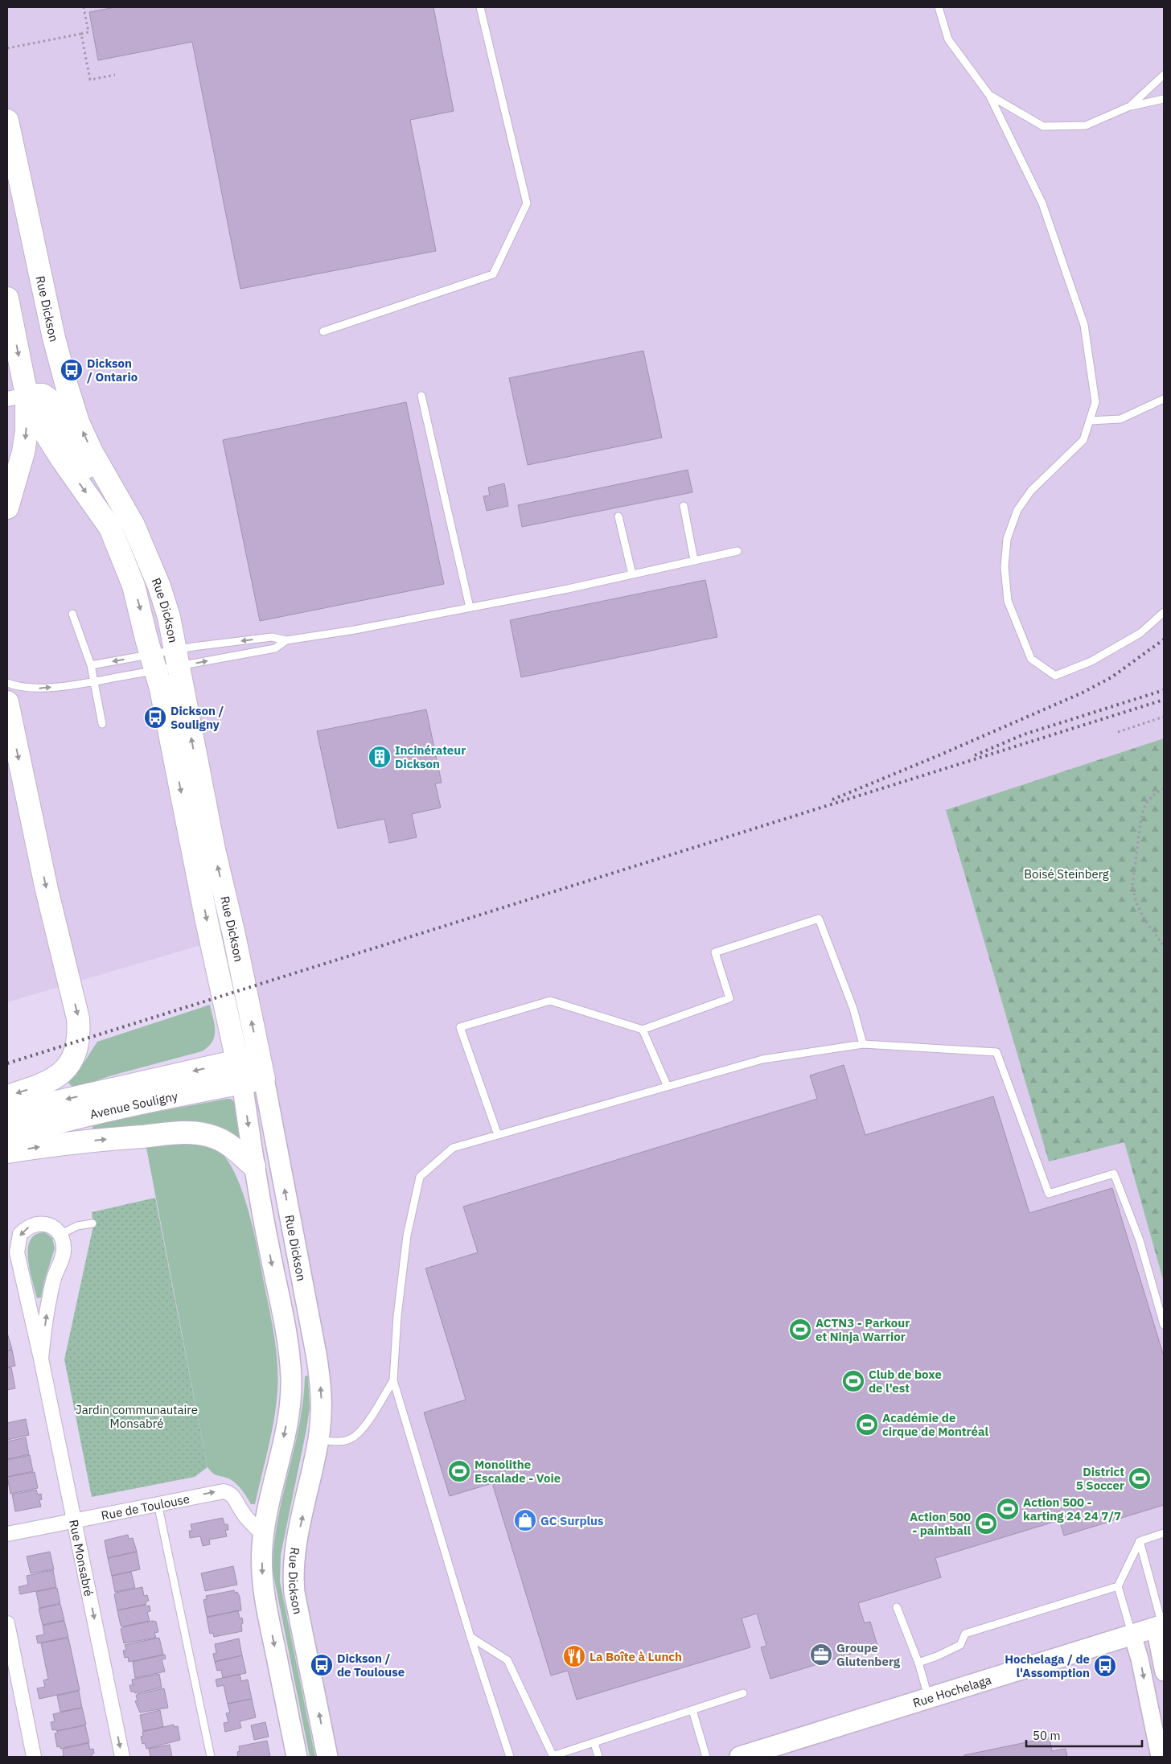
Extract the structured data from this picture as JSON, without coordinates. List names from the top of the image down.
{
  "streets": {
    "main road": ["Rue Dickson", "Avenue Souligny", "Rue Hochelaga"],
    "street": ["Rue de Toulouse", "Rue Monsabré"]
  },
  "crossings": [
    ["Rue Dickson", "Avenue Souligny"],
    ["Rue Dickson", "Rue de Toulouse"],
    ["Rue de Toulouse", "Rue Monsabré"]
  ],
  "one_way": ["Rue de Toulouse"],
  "parks": ["Boisé Steinberg", "Jardin communautaire Monsabré"],
  "places": {
    "bus stop": [
      "Dickson / Ontario",
      "Dickson / Souligny",
      "Dickson / de Toulouse",
      "Hochelaga / de l'Assomption"
    ],
    "building": ["Incinérateur Dickson"],
    "sports": [
      "ACTN3 - Parkour et Ninja Warrior",
      "Club de boxe de l'est",
      "Académie de cirque de Montréal",
      "Monolithe Escalade - Voie",
      "District 5 Soccer",
      "Action 500 - karting 24 24 7/7",
      "Action 500 - paintball"
    ],
    "shop": ["GC Surplus"],
    "office": ["Groupe Glutenberg"],
    "restaurant": ["La Boîte à Lunch"]
  },
  "scale_bar": "50 m"
}
